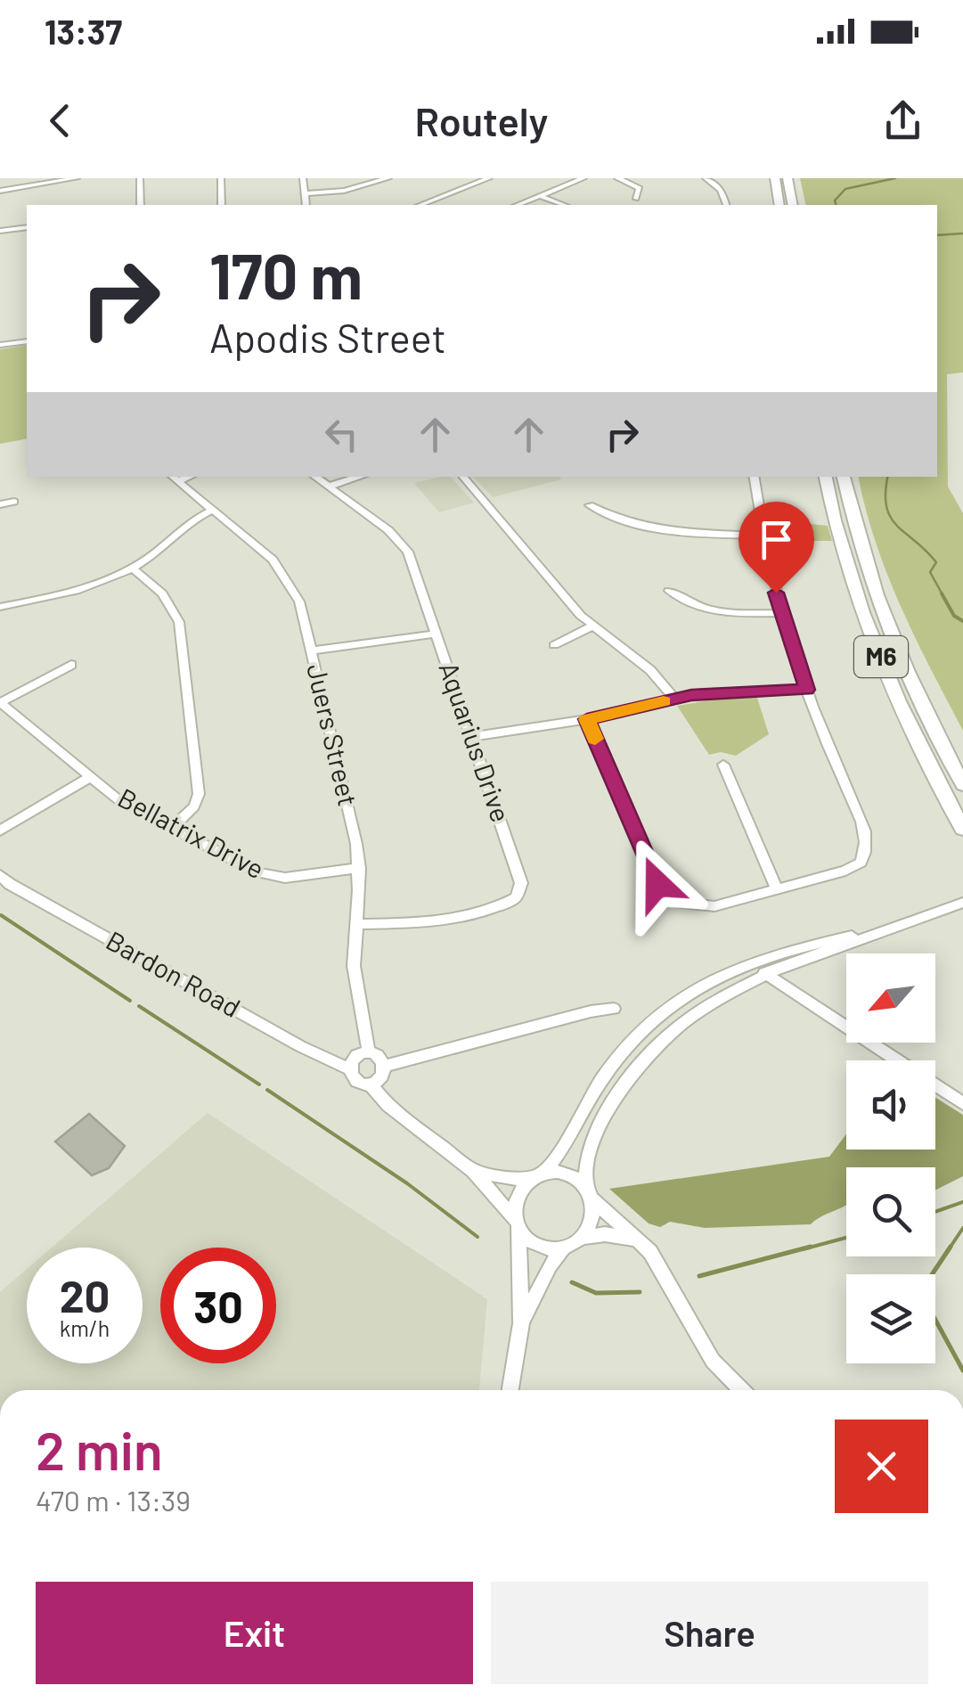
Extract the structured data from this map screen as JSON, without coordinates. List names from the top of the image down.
{
  "streets": {
    "highway": ["M6"],
    "street": [
      "Juers Street",
      "Aquarius Drive",
      "Bellatrix Drive",
      "Bardon Road"
    ]
  },
  "crossings": [
    ["Juers Street", "Aquarius Drive"],
    ["Juers Street", "Bellatrix Drive"],
    ["Juers Street", "Bardon Road"]
  ],
  "north": "bottom left",
  "page": {
    "status": "13:37",
    "header": "Routely",
    "turn": ["170 m", "Apodis Street"],
    "speed": "20 km/h",
    "limit": "30",
    "heading": ["2 min", "470 m · 13:39"],
    "buttons": ["Exit", "Share"]
  }
}
